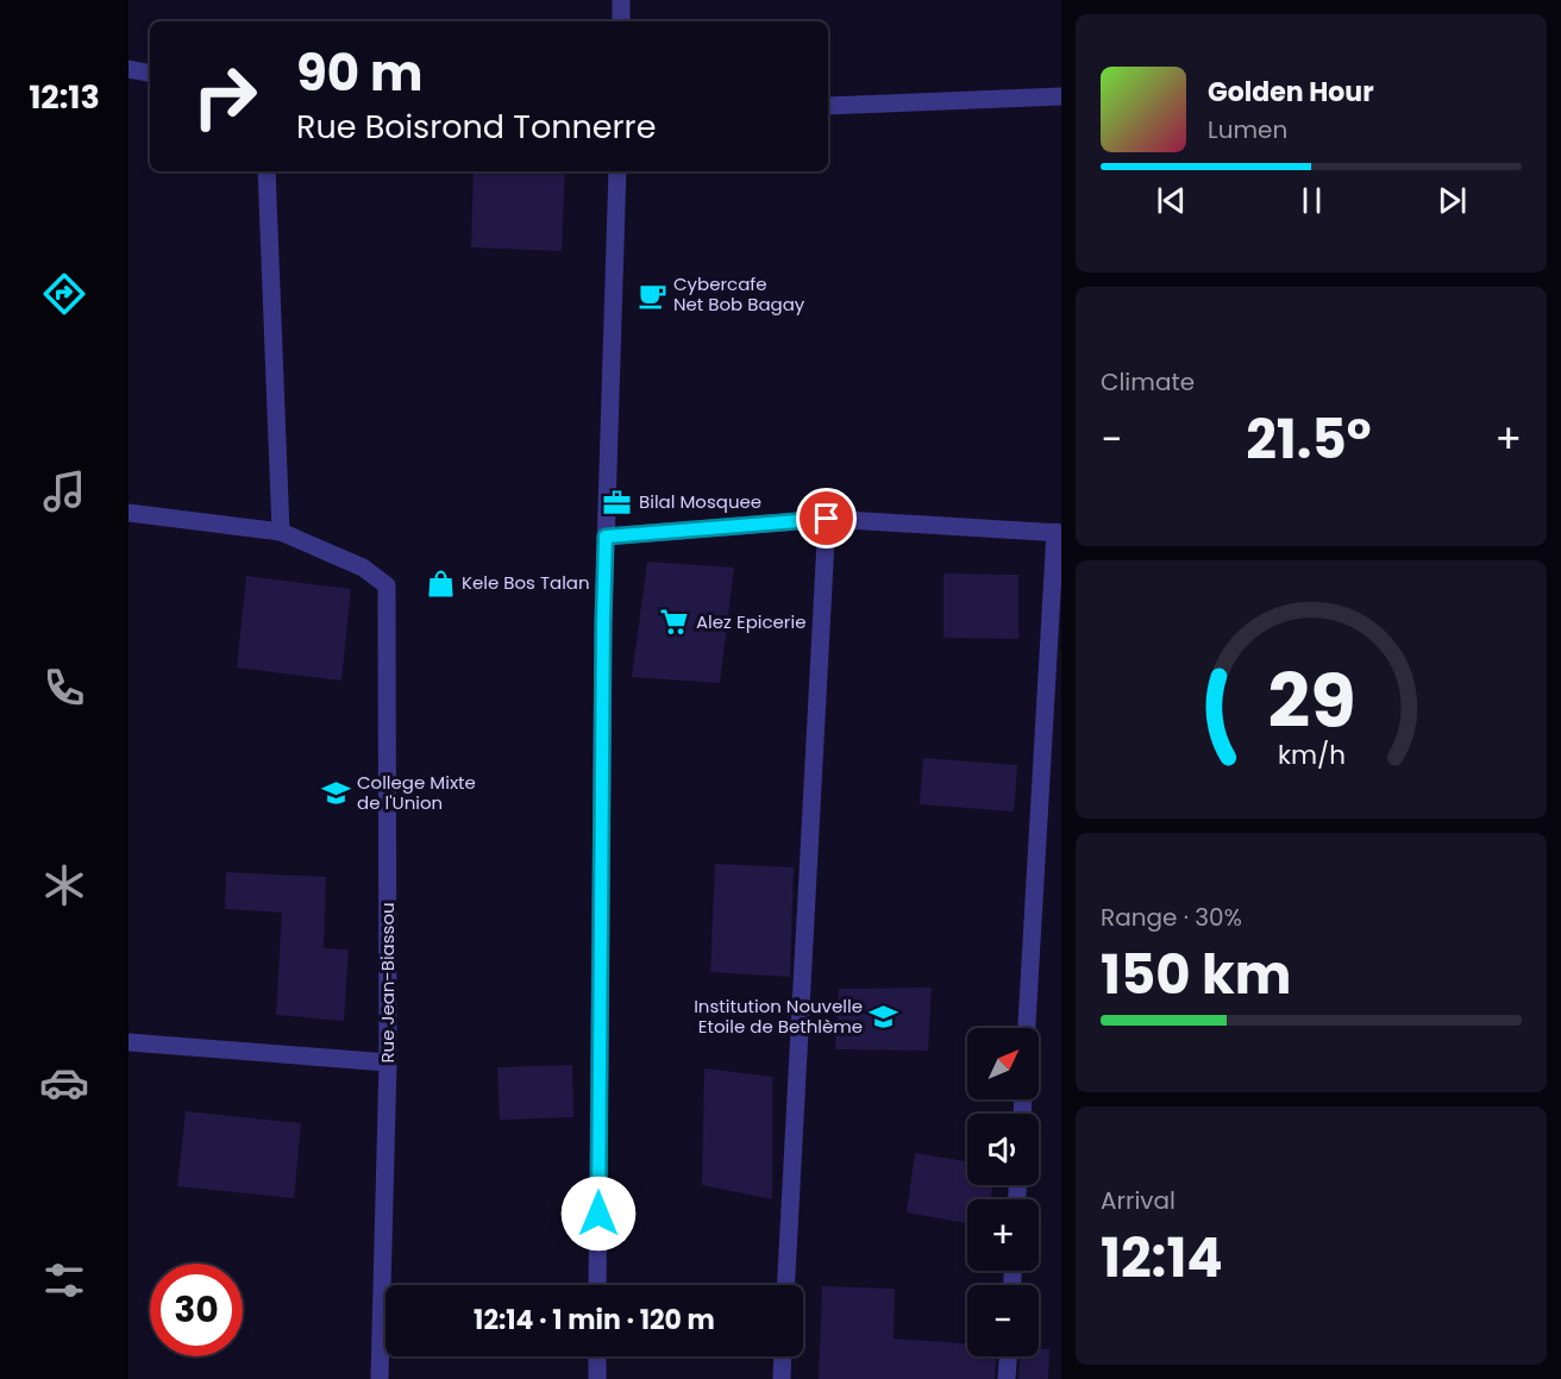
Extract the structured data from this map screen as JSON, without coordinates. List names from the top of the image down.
{
  "streets": {
    "street": ["Rue Jean-Biassou"]
  },
  "places": {
    "cafe": ["Cybercafe Net Bob Bagay"],
    "office": ["Bilal Mosquee"],
    "shop": ["Kele Bos Talan"],
    "supermarket": ["Alez Epicerie"],
    "school or university": ["College Mixte de l'Union", "Institution Nouvelle Etoile de Bethlème"]
  },
  "north": "top right",
  "page": {
    "tabs": "12:13",
    "turn": ["90 m", "Rue Boisrond Tonnerre"],
    "song": ["Golden Hour", "Lumen"],
    "tile": [
      "Climate",
      ["Range · 30%", "150 km"],
      ["Arrival", "12:14"]
    ],
    "heat": ["−", "21.5°", "+"],
    "map_buttons": ["+", "−"],
    "limit": "30",
    "trip": "12:14 · 1 min · 120 m",
    "gauge": ["29", "km/h"]
  }
}
